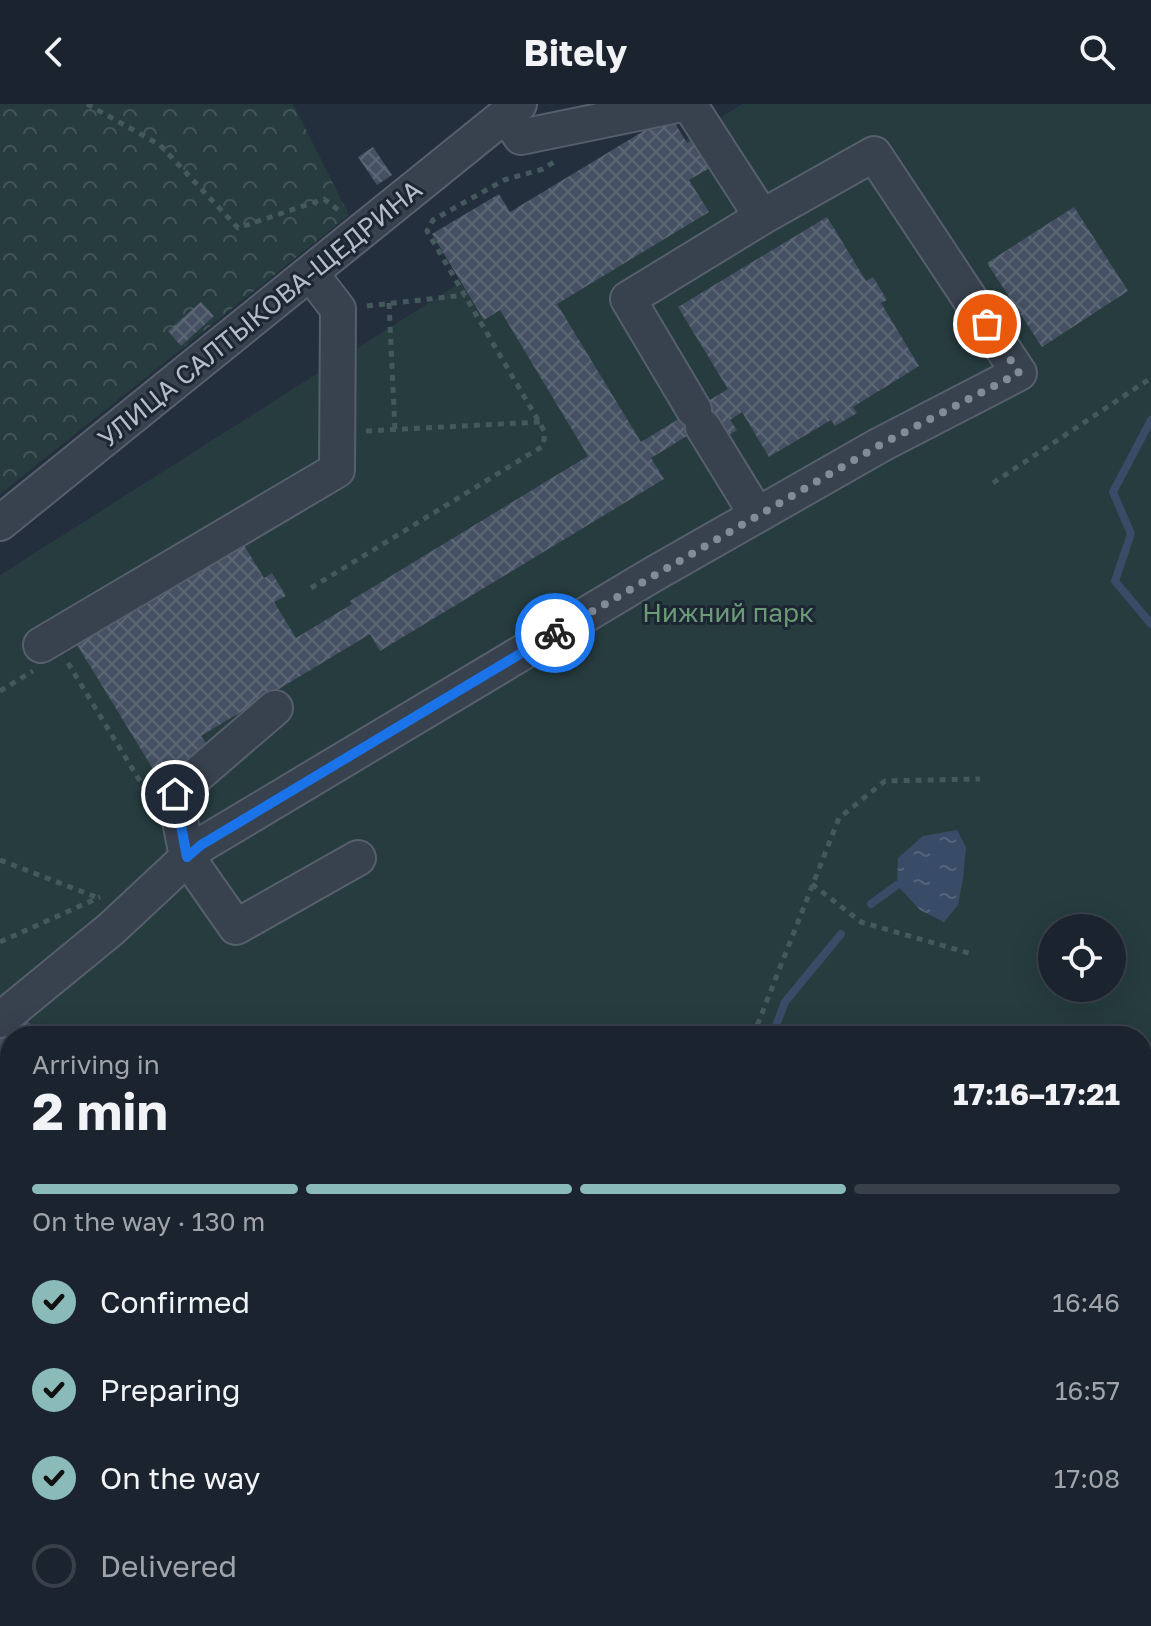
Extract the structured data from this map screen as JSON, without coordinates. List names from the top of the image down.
{
  "streets": {
    "street": ["УЛИЦА САЛТЫКОВА-ЩЕДРИНА"]
  },
  "parks": ["Нижний парк"],
  "page": {
    "header": "Bitely",
    "heading": ["2 min", "Arriving in", "17:16–17:21"],
    "bar": "On the way · 130 m",
    "list": [
      ["Confirmed", "16:46"],
      ["Preparing", "16:57"],
      ["On the way", "17:08"],
      "Delivered"
    ]
  }
}
